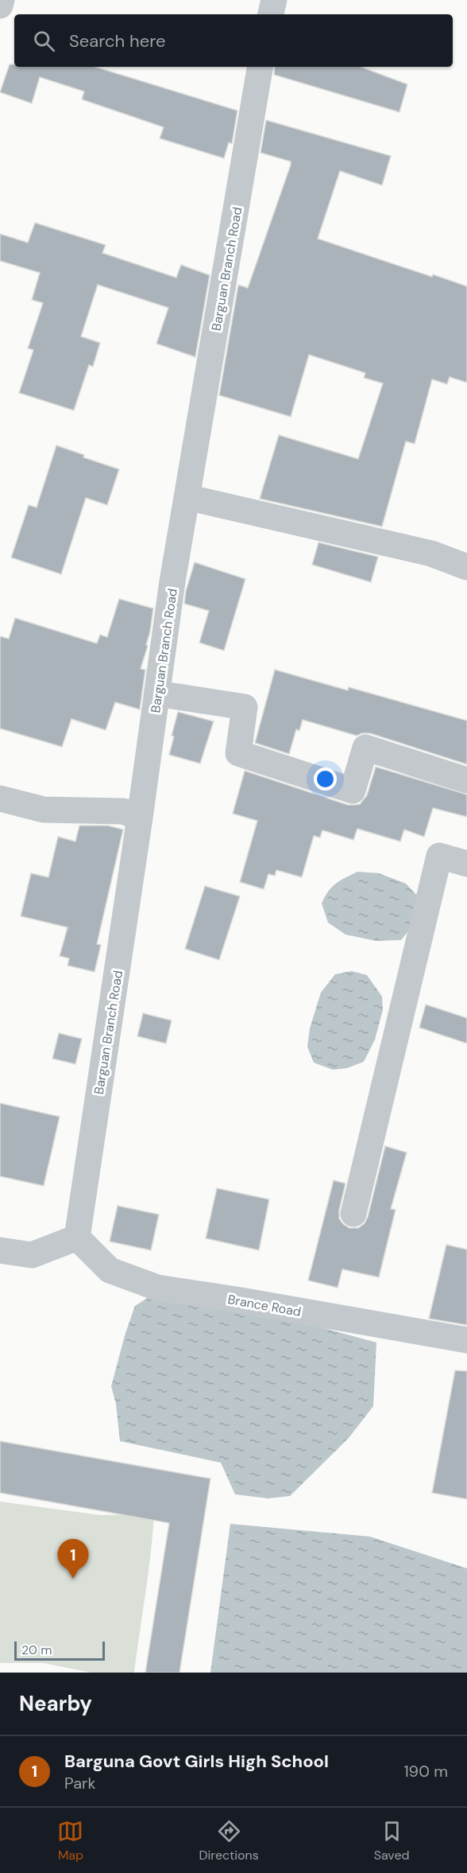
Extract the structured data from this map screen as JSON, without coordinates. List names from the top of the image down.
{
  "streets": {
    "street": ["Barguan Branch Road", "Brance Road"]
  },
  "crossings": [
    ["Barguan Branch Road", "Brance Road"]
  ],
  "scale_bar": "20 m",
  "page": {
    "search": "Search here",
    "pins": "1",
    "scale": "20 m",
    "heading": "Nearby",
    "list": [
      {
        "mark": "1",
        "name": "Barguna Govt Girls High School",
        "note": "Park",
        "value": "190 m"
      }
    ],
    "nav": ["Map", "Directions", "Saved"]
  }
}
